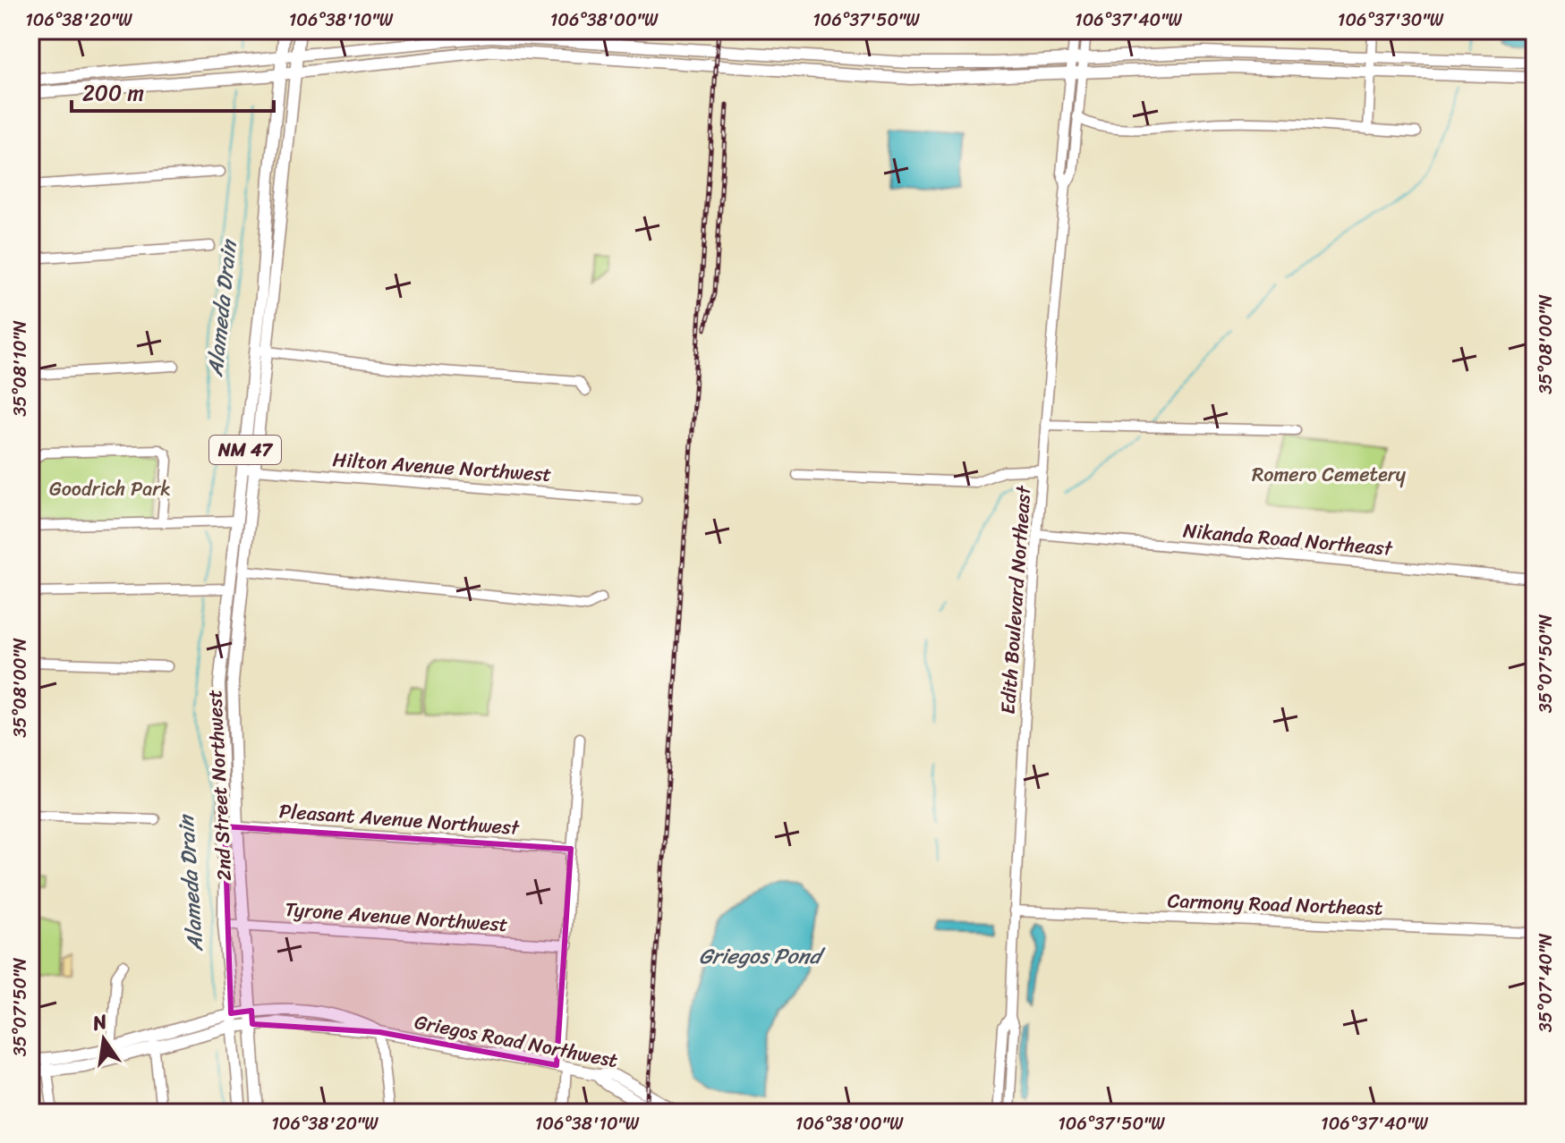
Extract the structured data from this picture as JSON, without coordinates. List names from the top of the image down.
{
  "streets": {
    "main road": ["NM 47", "2nd Street Northwest", "Griegos Road Northwest"],
    "street": [
      "Hilton Avenue Northwest",
      "Nikanda Road Northeast",
      "Edith Boulevard Northeast",
      "Pleasant Avenue Northwest",
      "Carmony Road Northeast",
      "Tyrone Avenue Northwest"
    ]
  },
  "crossings": [
    ["Hilton Avenue Northwest", "2nd Street Northwest"],
    ["Nikanda Road Northeast", "Edith Boulevard Northeast"],
    ["Edith Boulevard Northeast", "Carmony Road Northeast"],
    ["2nd Street Northwest", "Pleasant Avenue Northwest"],
    ["2nd Street Northwest", "Tyrone Avenue Northwest"],
    ["2nd Street Northwest", "Griegos Road Northwest"]
  ],
  "water": ["Alameda Drain", "Griegos Pond"],
  "parks": ["Romero Cemetery", "Goodrich Park"],
  "scale_bar": "200 m",
  "north": "top",
  "coordinates": [
    "106°38'20\"W",
    "106°38'10\"W",
    "106°38'00\"W",
    "106°37'50\"W",
    "106°37'40\"W",
    "106°37'30\"W",
    "35°08'00\"N",
    "35°08'10\"N",
    "35°07'50\"N",
    "35°07'40\"N"
  ]
}
